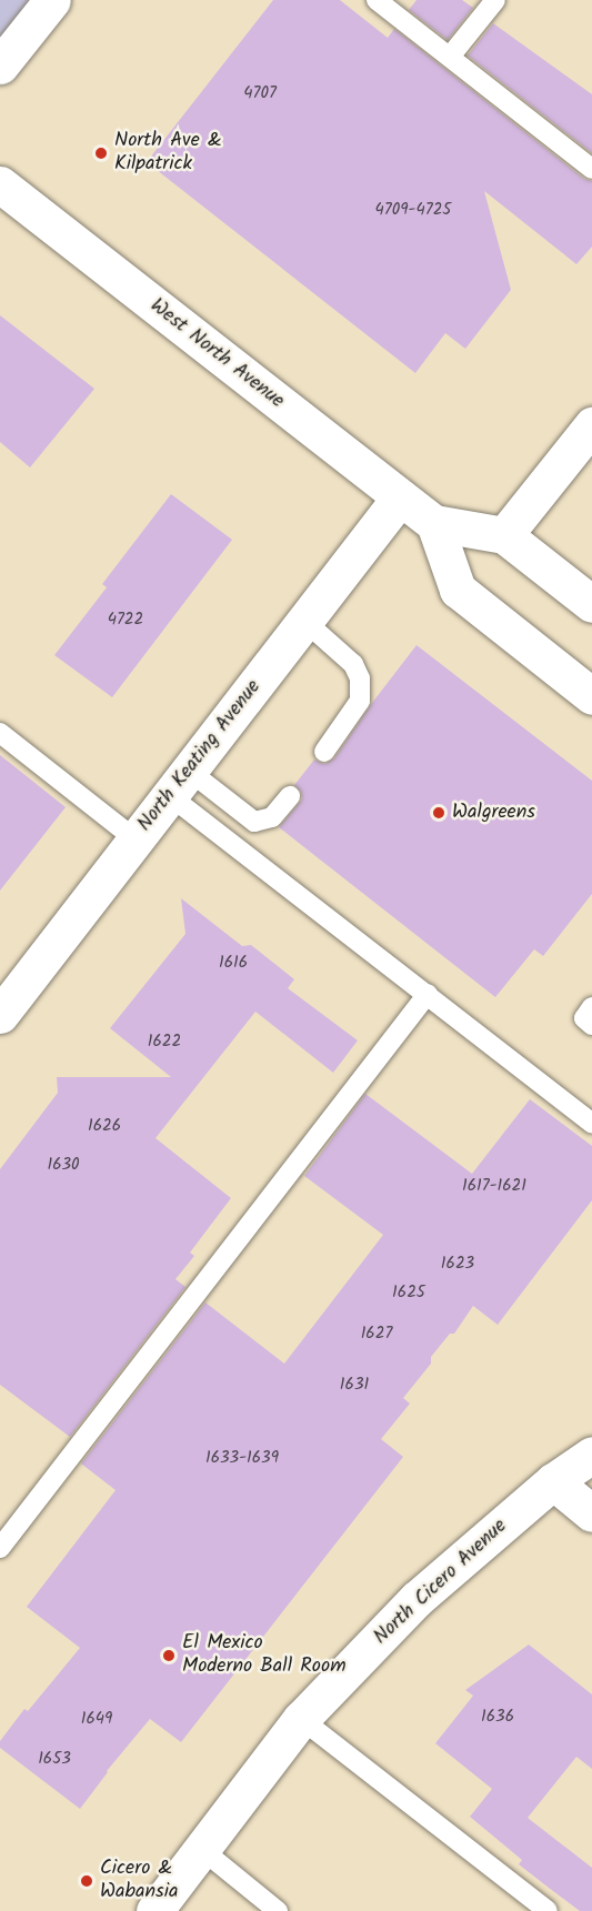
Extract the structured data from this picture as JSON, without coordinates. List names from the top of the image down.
{
  "streets": {
    "main road": ["West North Avenue", "North Keating Avenue", "North Cicero Avenue"]
  },
  "crossings": [
    ["West North Avenue", "North Keating Avenue"]
  ],
  "places": [
    "North Ave & Kilpatrick",
    "Walgreens",
    "El Mexico Moderno Ball Room",
    "Cicero & Wabansia"
  ],
  "house_numbers": [
    "4707",
    "4709-4725",
    "4722",
    "1616",
    "1622",
    "1626",
    "1630",
    "1617-1621",
    "1623",
    "1625",
    "1627",
    "1631",
    "1633-1639",
    "1636",
    "1649",
    "1653"
  ]
}
